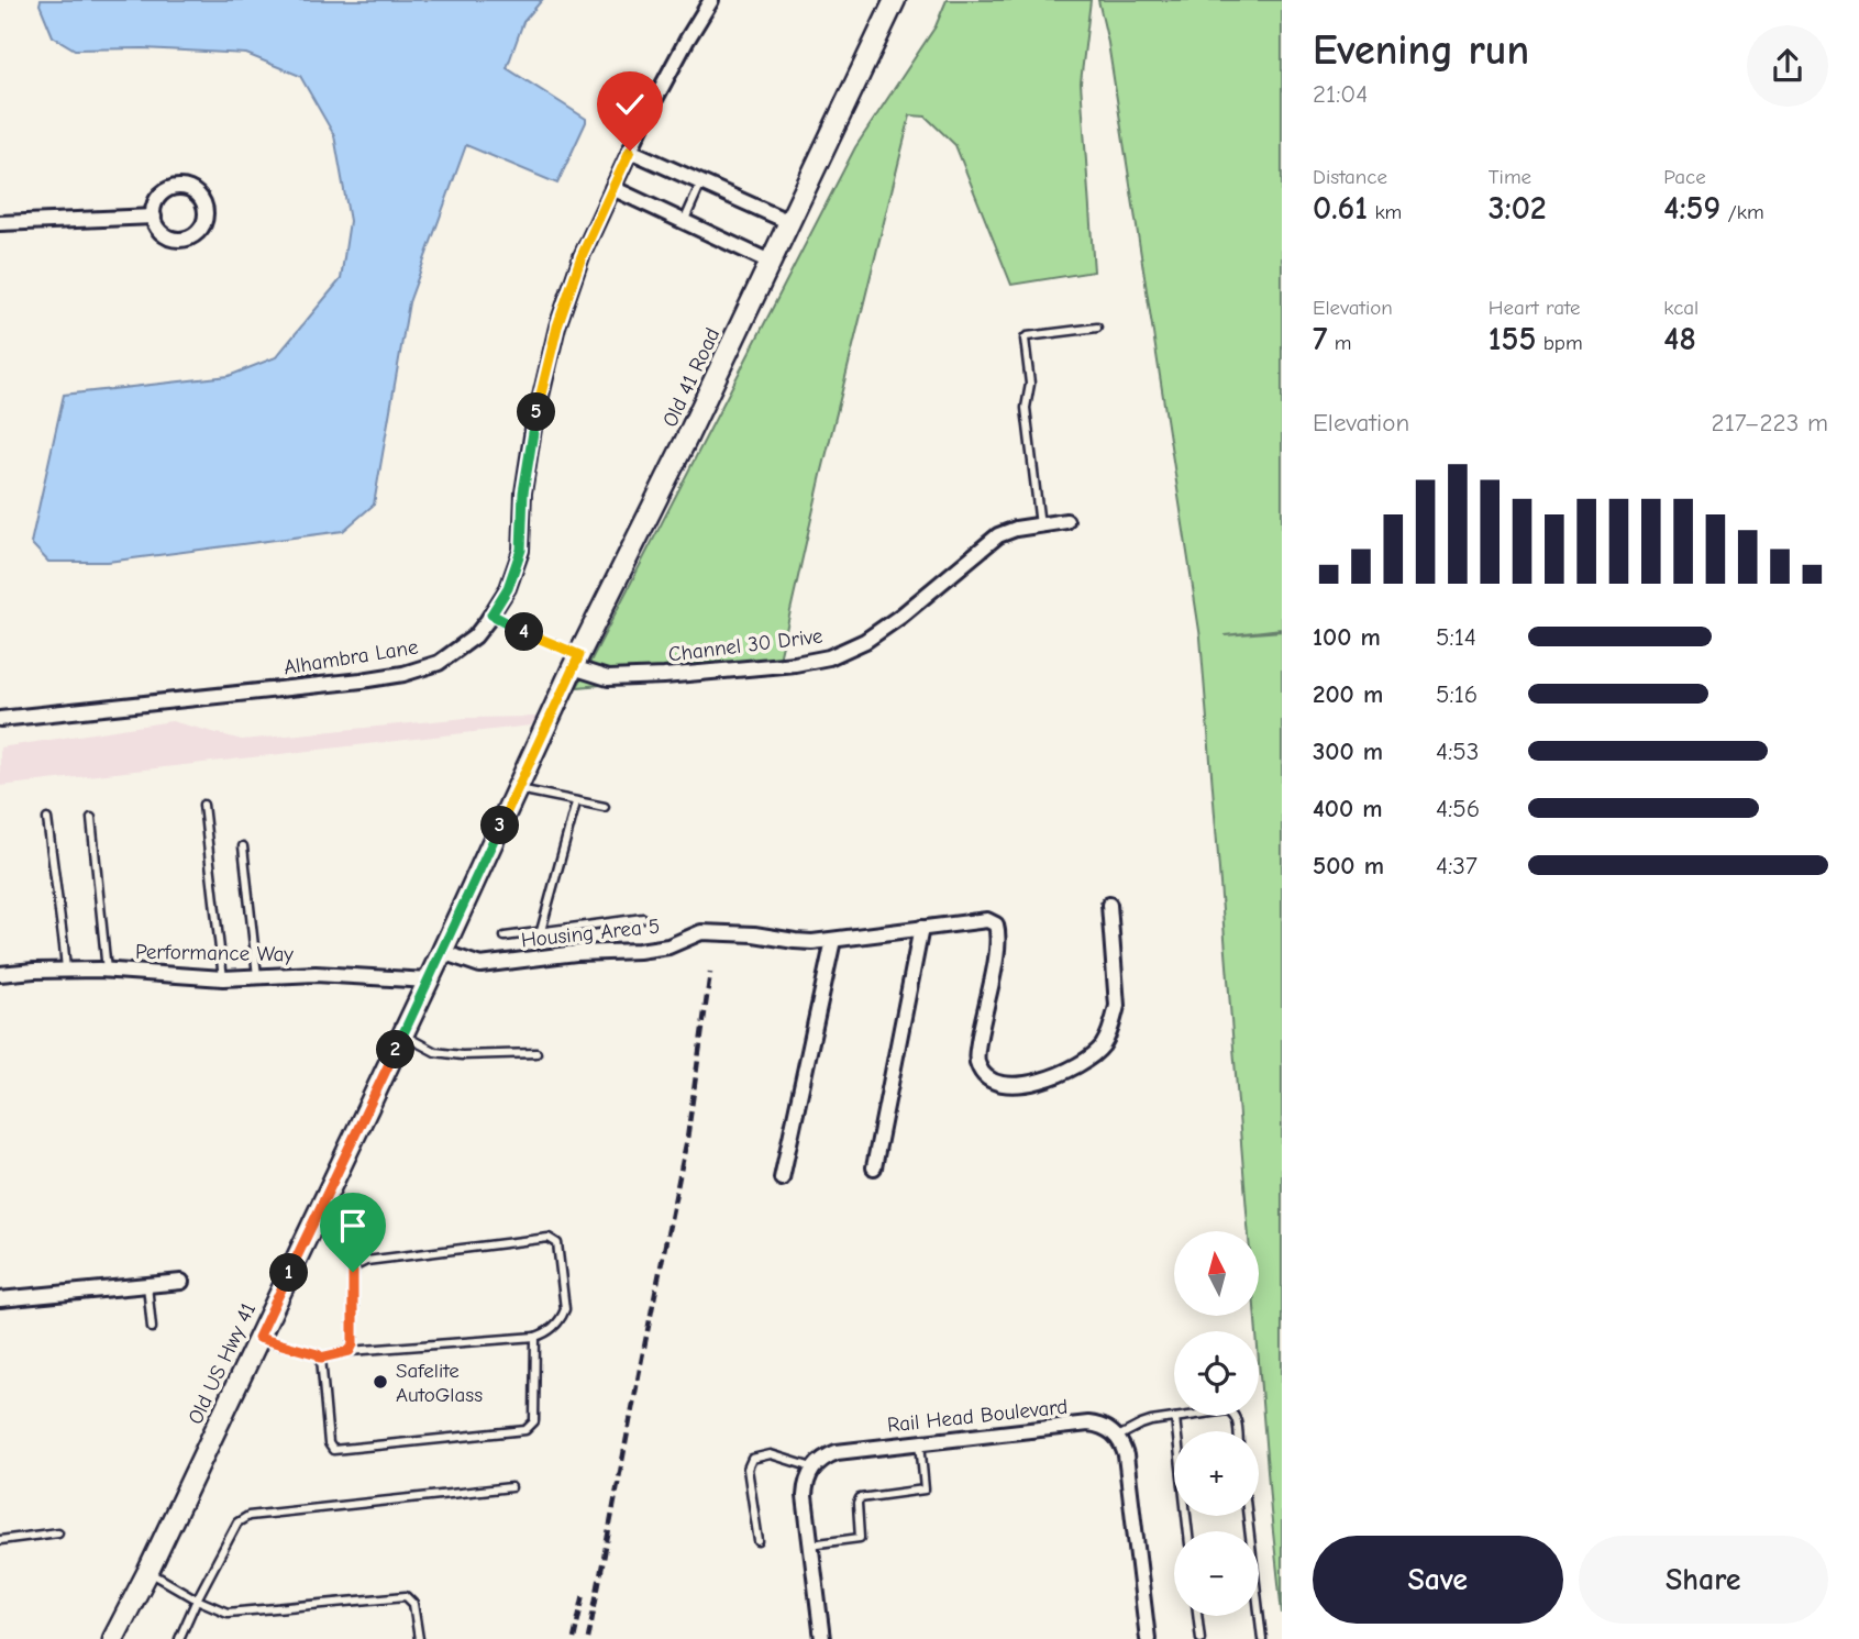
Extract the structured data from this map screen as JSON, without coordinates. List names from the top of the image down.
{
  "streets": {
    "street": [
      "Old 41 Road",
      "Channel 30 Drive",
      "Alhambra Lane",
      "Housing Area 5",
      "Performance Way",
      "Old US Hwy 41",
      "Rail Head Boulevard"
    ]
  },
  "crossings": [
    ["Old 41 Road", "Channel 30 Drive"],
    ["Old 41 Road", "Old US Hwy 41"],
    ["Housing Area 5", "Old US Hwy 41"],
    ["Performance Way", "Old US Hwy 41"]
  ],
  "places": ["Safelite AutoGlass"],
  "north": "top",
  "page": {
    "heading": ["Evening run", "21:04"],
    "stats": [
      ["Distance", "0.61 km"],
      ["Time", "3:02"],
      ["Pace", "4:59 /km"],
      ["Elevation", "7 m"],
      ["Heart rate", "155 bpm"],
      ["kcal", "48"]
    ],
    "pins": [
      "5",
      "4",
      "3",
      "2",
      "1"
    ],
    "chart": ["Elevation", "217–223 m"],
    "list": [
      {
        "name": "100 m",
        "note": "5:14"
      },
      {
        "name": "200 m",
        "note": "5:16"
      },
      {
        "name": "300 m",
        "note": "4:53"
      },
      {
        "name": "400 m",
        "note": "4:56"
      },
      {
        "name": "500 m",
        "note": "4:37"
      }
    ],
    "map_buttons": ["+", "−"],
    "buttons": ["Save", "Share"]
  }
}
